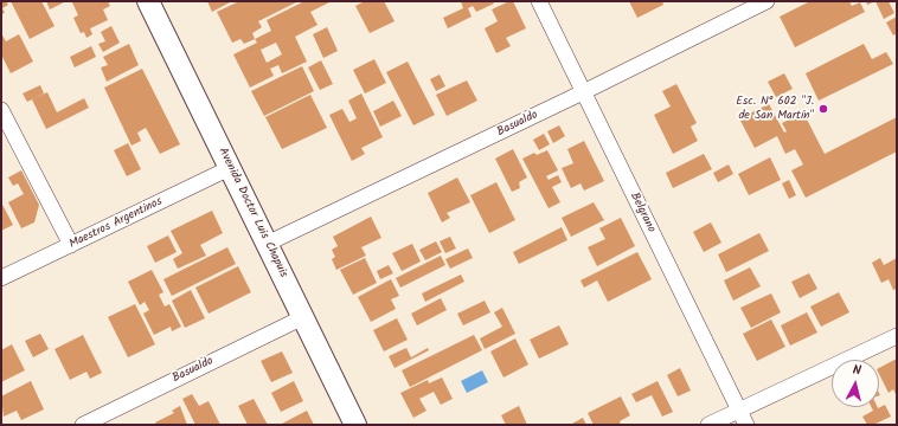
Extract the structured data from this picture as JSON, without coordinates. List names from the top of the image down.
{
  "streets": {
    "main road": ["Avenida Doctor Luis Chapuis"],
    "street": ["Basualdo", "Belgrano", "Maestros Argentinos"]
  },
  "crossings": [
    ["Basualdo", "Avenida Doctor Luis Chapuis"],
    ["Basualdo", "Belgrano"],
    ["Avenida Doctor Luis Chapuis", "Maestros Argentinos"]
  ],
  "places": ["Esc. N° 602 \"J. de San Martín\""],
  "north": "top"
}
